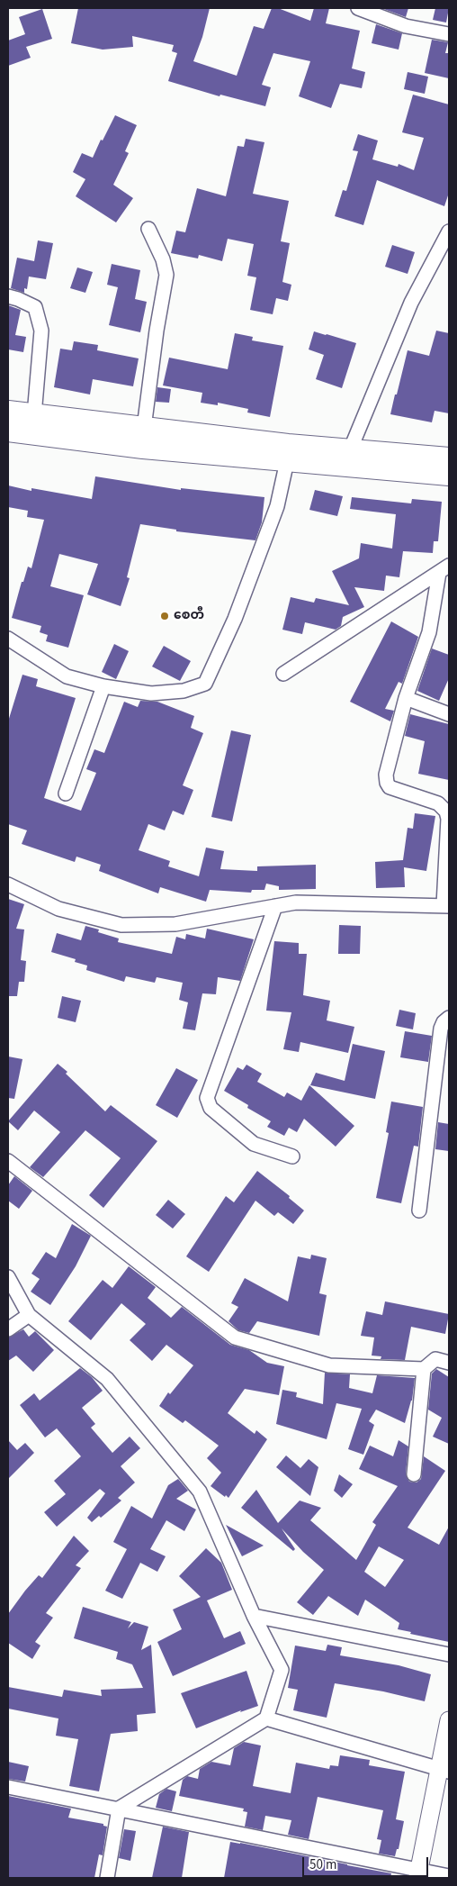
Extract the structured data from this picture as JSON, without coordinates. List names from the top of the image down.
{
  "places": ["စေတီ"],
  "scale_bar": "50 m"
}
